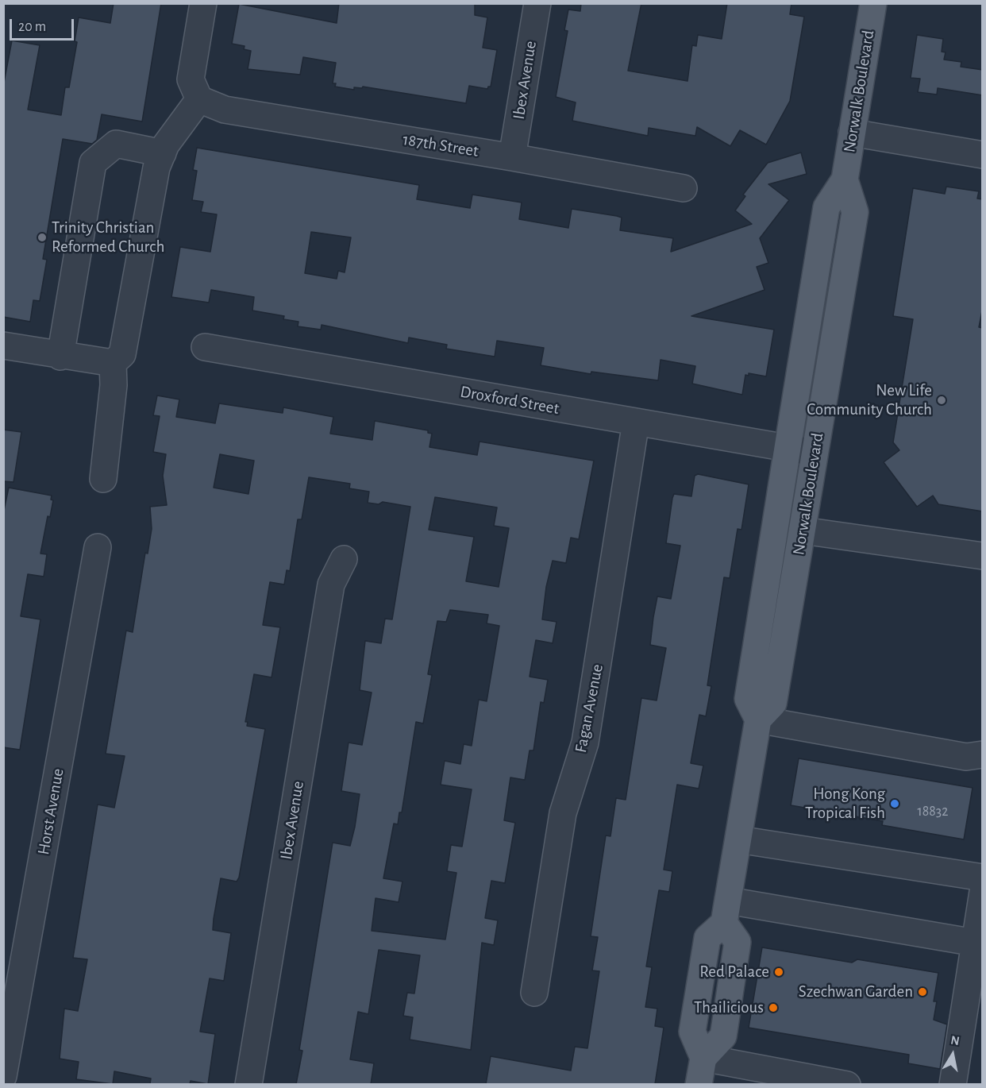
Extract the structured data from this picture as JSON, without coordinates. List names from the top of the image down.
{
  "streets": {
    "main road": ["Norwalk Boulevard"],
    "street": [
      "Ibex Avenue",
      "187th Street",
      "Droxford Street",
      "Fagan Avenue",
      "Horst Avenue"
    ]
  },
  "crossings": [
    ["Ibex Avenue", "187th Street"],
    ["Norwalk Boulevard", "Droxford Street"],
    ["Droxford Street", "Fagan Avenue"]
  ],
  "places": [
    "Trinity Christian Reformed Church",
    "New Life Community Church",
    "Hong Kong Tropical Fish",
    "Red Palace",
    "Szechwan Garden",
    "Thailicious"
  ],
  "house_numbers": ["18832"],
  "scale_bar": "20 m",
  "north": "top"
}
